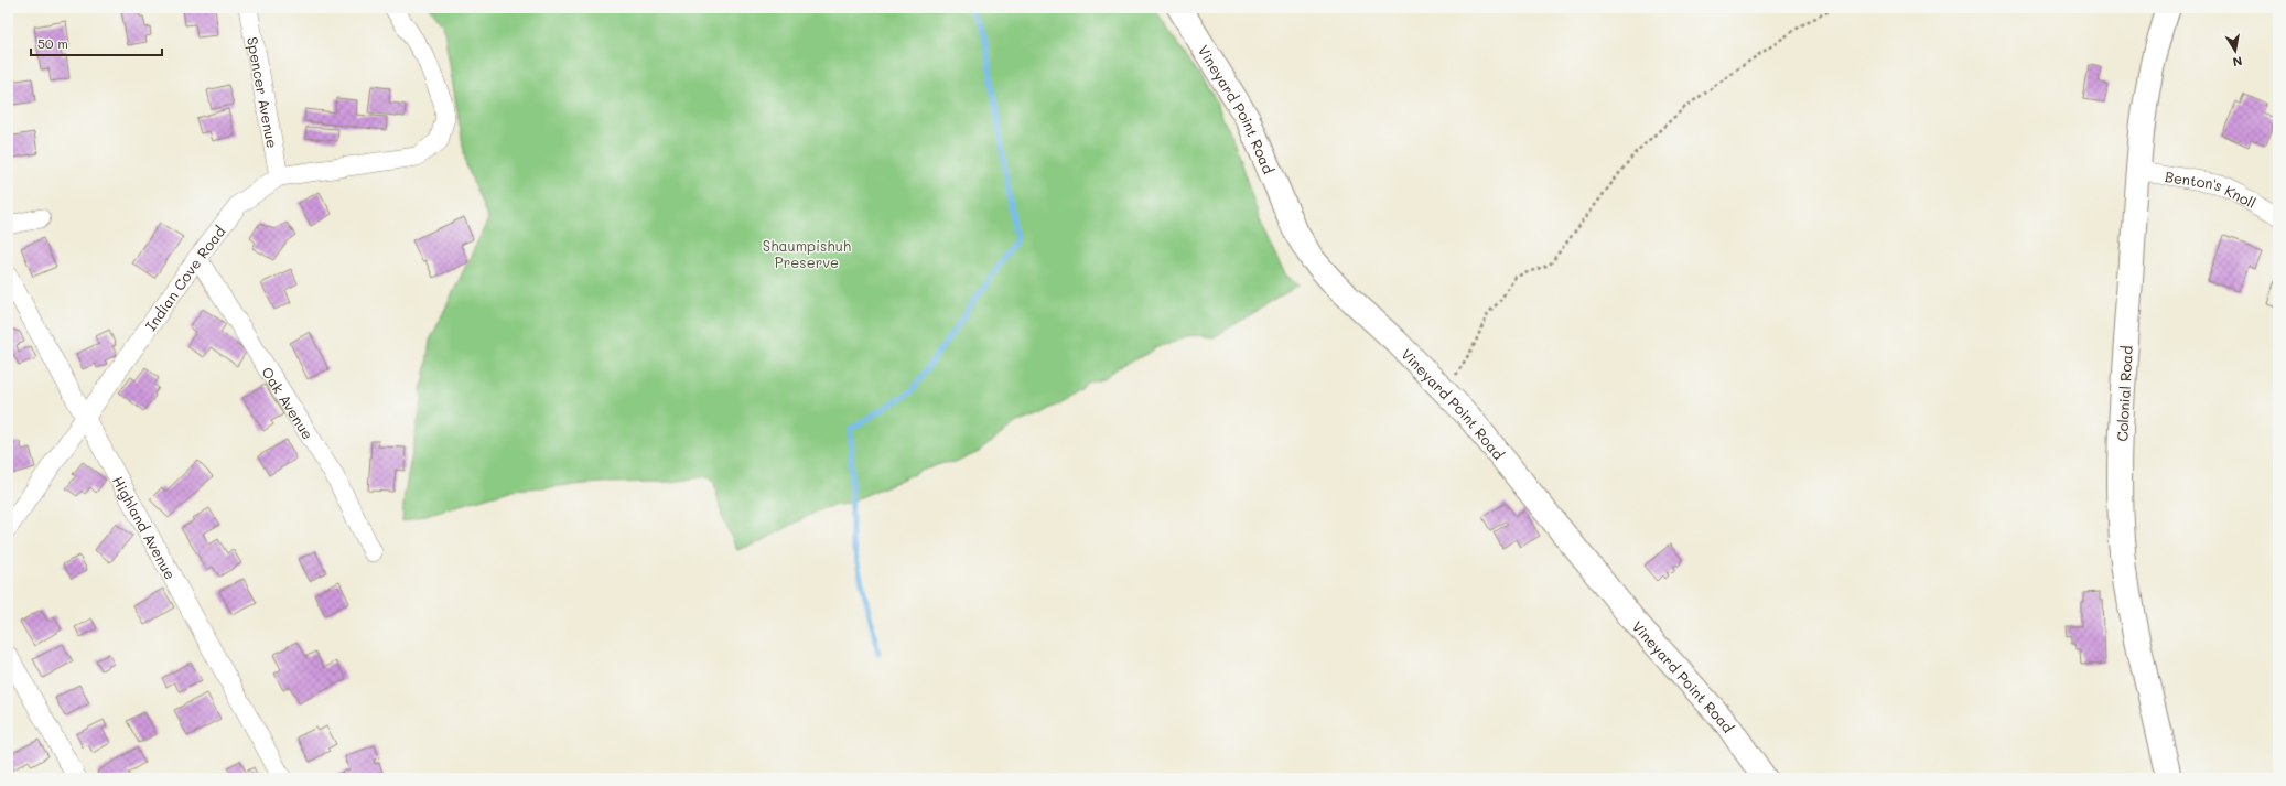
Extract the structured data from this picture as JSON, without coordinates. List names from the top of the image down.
{
  "streets": {
    "street": [
      "Spencer Avenue",
      "Vineyard Point Road",
      "Benton's Knoll",
      "Indian Cove Road",
      "Colonial Road",
      "Oak Avenue",
      "Highland Avenue"
    ]
  },
  "crossings": [
    ["Spencer Avenue", "Indian Cove Road"],
    ["Benton's Knoll", "Colonial Road"],
    ["Indian Cove Road", "Oak Avenue"],
    ["Indian Cove Road", "Highland Avenue"]
  ],
  "parks": ["Shaumpishuh Preserve"],
  "scale_bar": "50 m",
  "north": "bottom"
}
